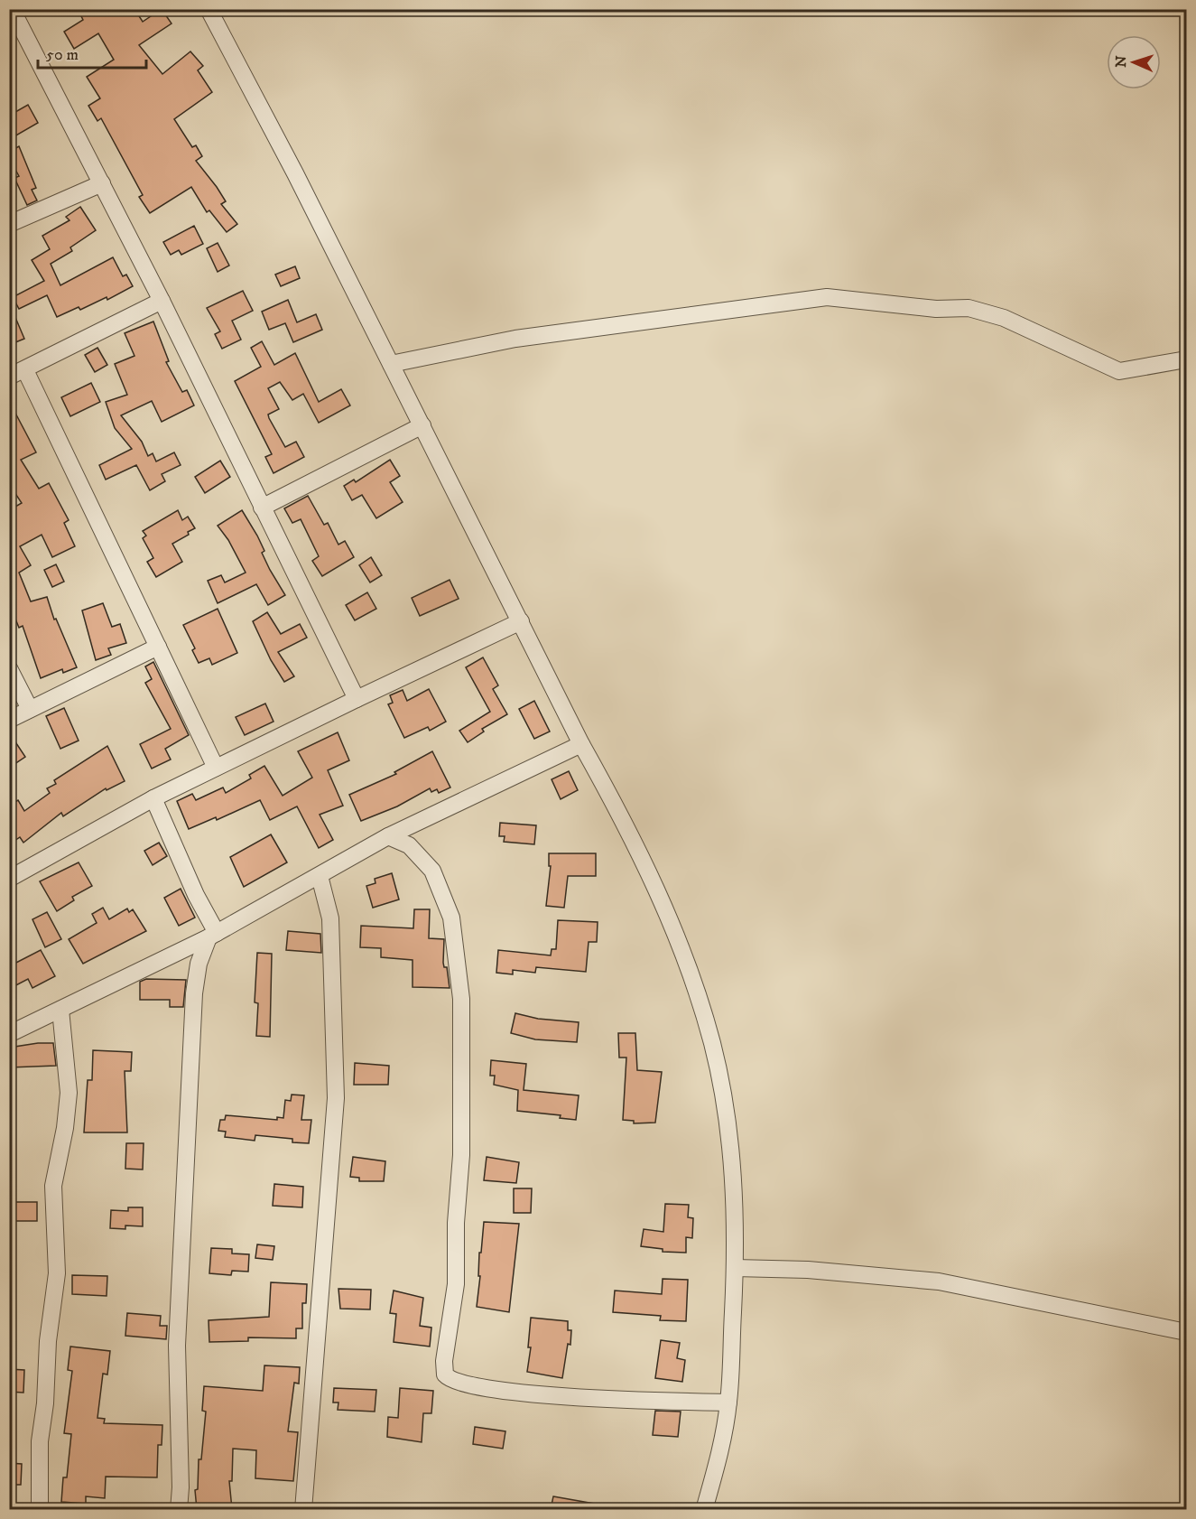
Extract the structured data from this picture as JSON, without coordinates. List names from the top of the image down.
{
  "scale_bar": "50 m",
  "north": "left"
}
